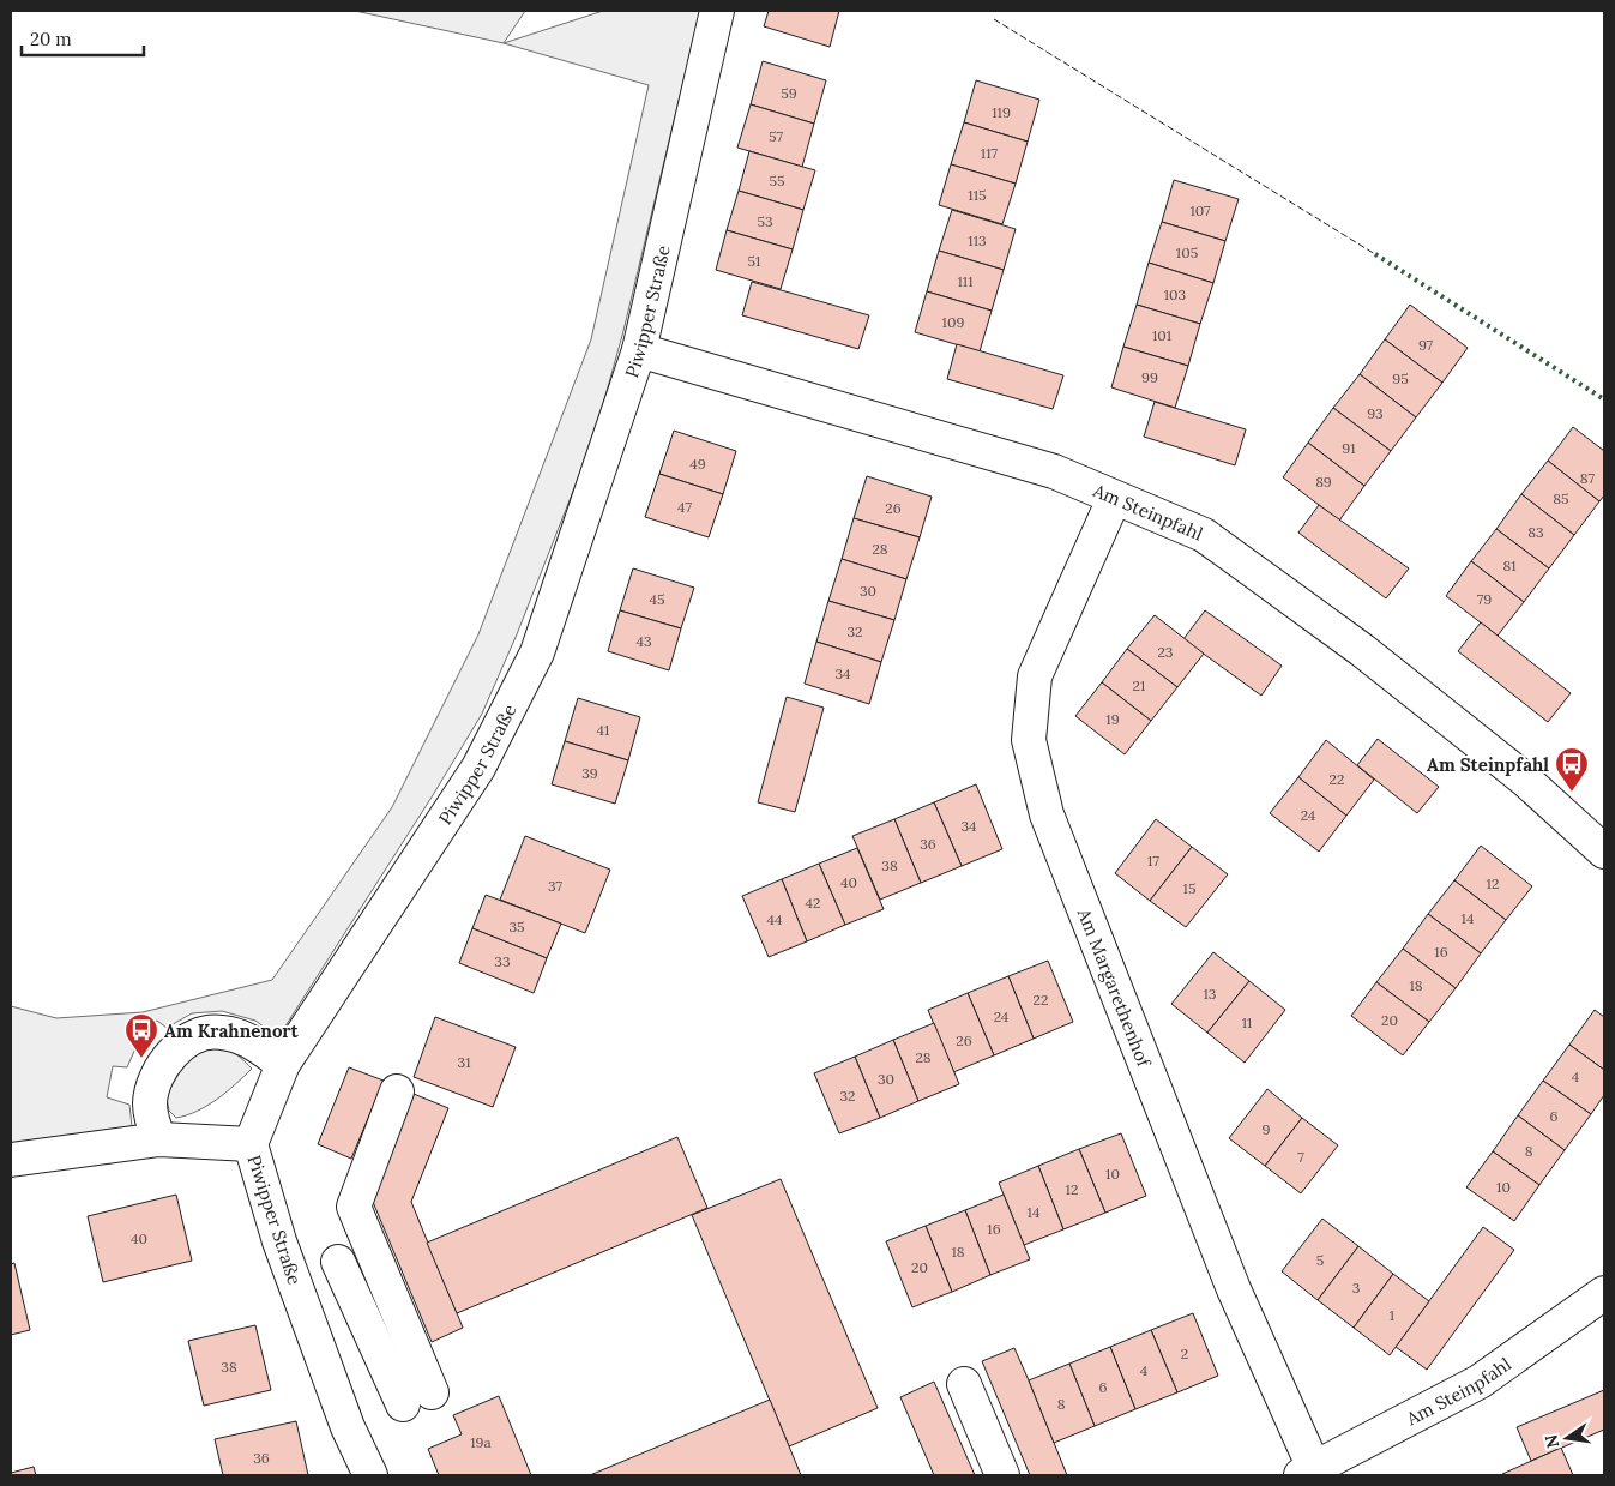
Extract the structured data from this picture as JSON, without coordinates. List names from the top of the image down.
{
  "streets": {
    "street": ["Piwipper Straße", "Am Steinpfahl", "Am Margarethenhof"]
  },
  "crossings": [
    ["Piwipper Straße", "Am Steinpfahl"],
    ["Am Steinpfahl", "Am Margarethenhof"]
  ],
  "places": {
    "bus stop": ["Am Steinpfahl", "Am Krahnenort"]
  },
  "house_numbers": [
    "59",
    "119",
    "57",
    "117",
    "55",
    "115",
    "107",
    "53",
    "113",
    "105",
    "51",
    "111",
    "103",
    "109",
    "101",
    "97",
    "99",
    "95",
    "93",
    "91",
    "49",
    "87",
    "89",
    "85",
    "47",
    "26",
    "83",
    "28",
    "81",
    "30",
    "45",
    "79",
    "32",
    "43",
    "23",
    "34",
    "21",
    "19",
    "41",
    "39",
    "22",
    "24",
    "34",
    "36",
    "17",
    "38",
    "40",
    "12",
    "37",
    "15",
    "42",
    "14",
    "44",
    "35",
    "16",
    "33",
    "18",
    "13",
    "22",
    "24",
    "20",
    "11",
    "26",
    "28",
    "31",
    "4",
    "30",
    "32",
    "6",
    "9",
    "8",
    "7",
    "10",
    "10",
    "12",
    "14",
    "16",
    "40",
    "18",
    "5",
    "20",
    "3",
    "1",
    "2",
    "38",
    "4",
    "6",
    "8",
    "19a",
    "36"
  ],
  "scale_bar": "20 m",
  "north": "left"
}
